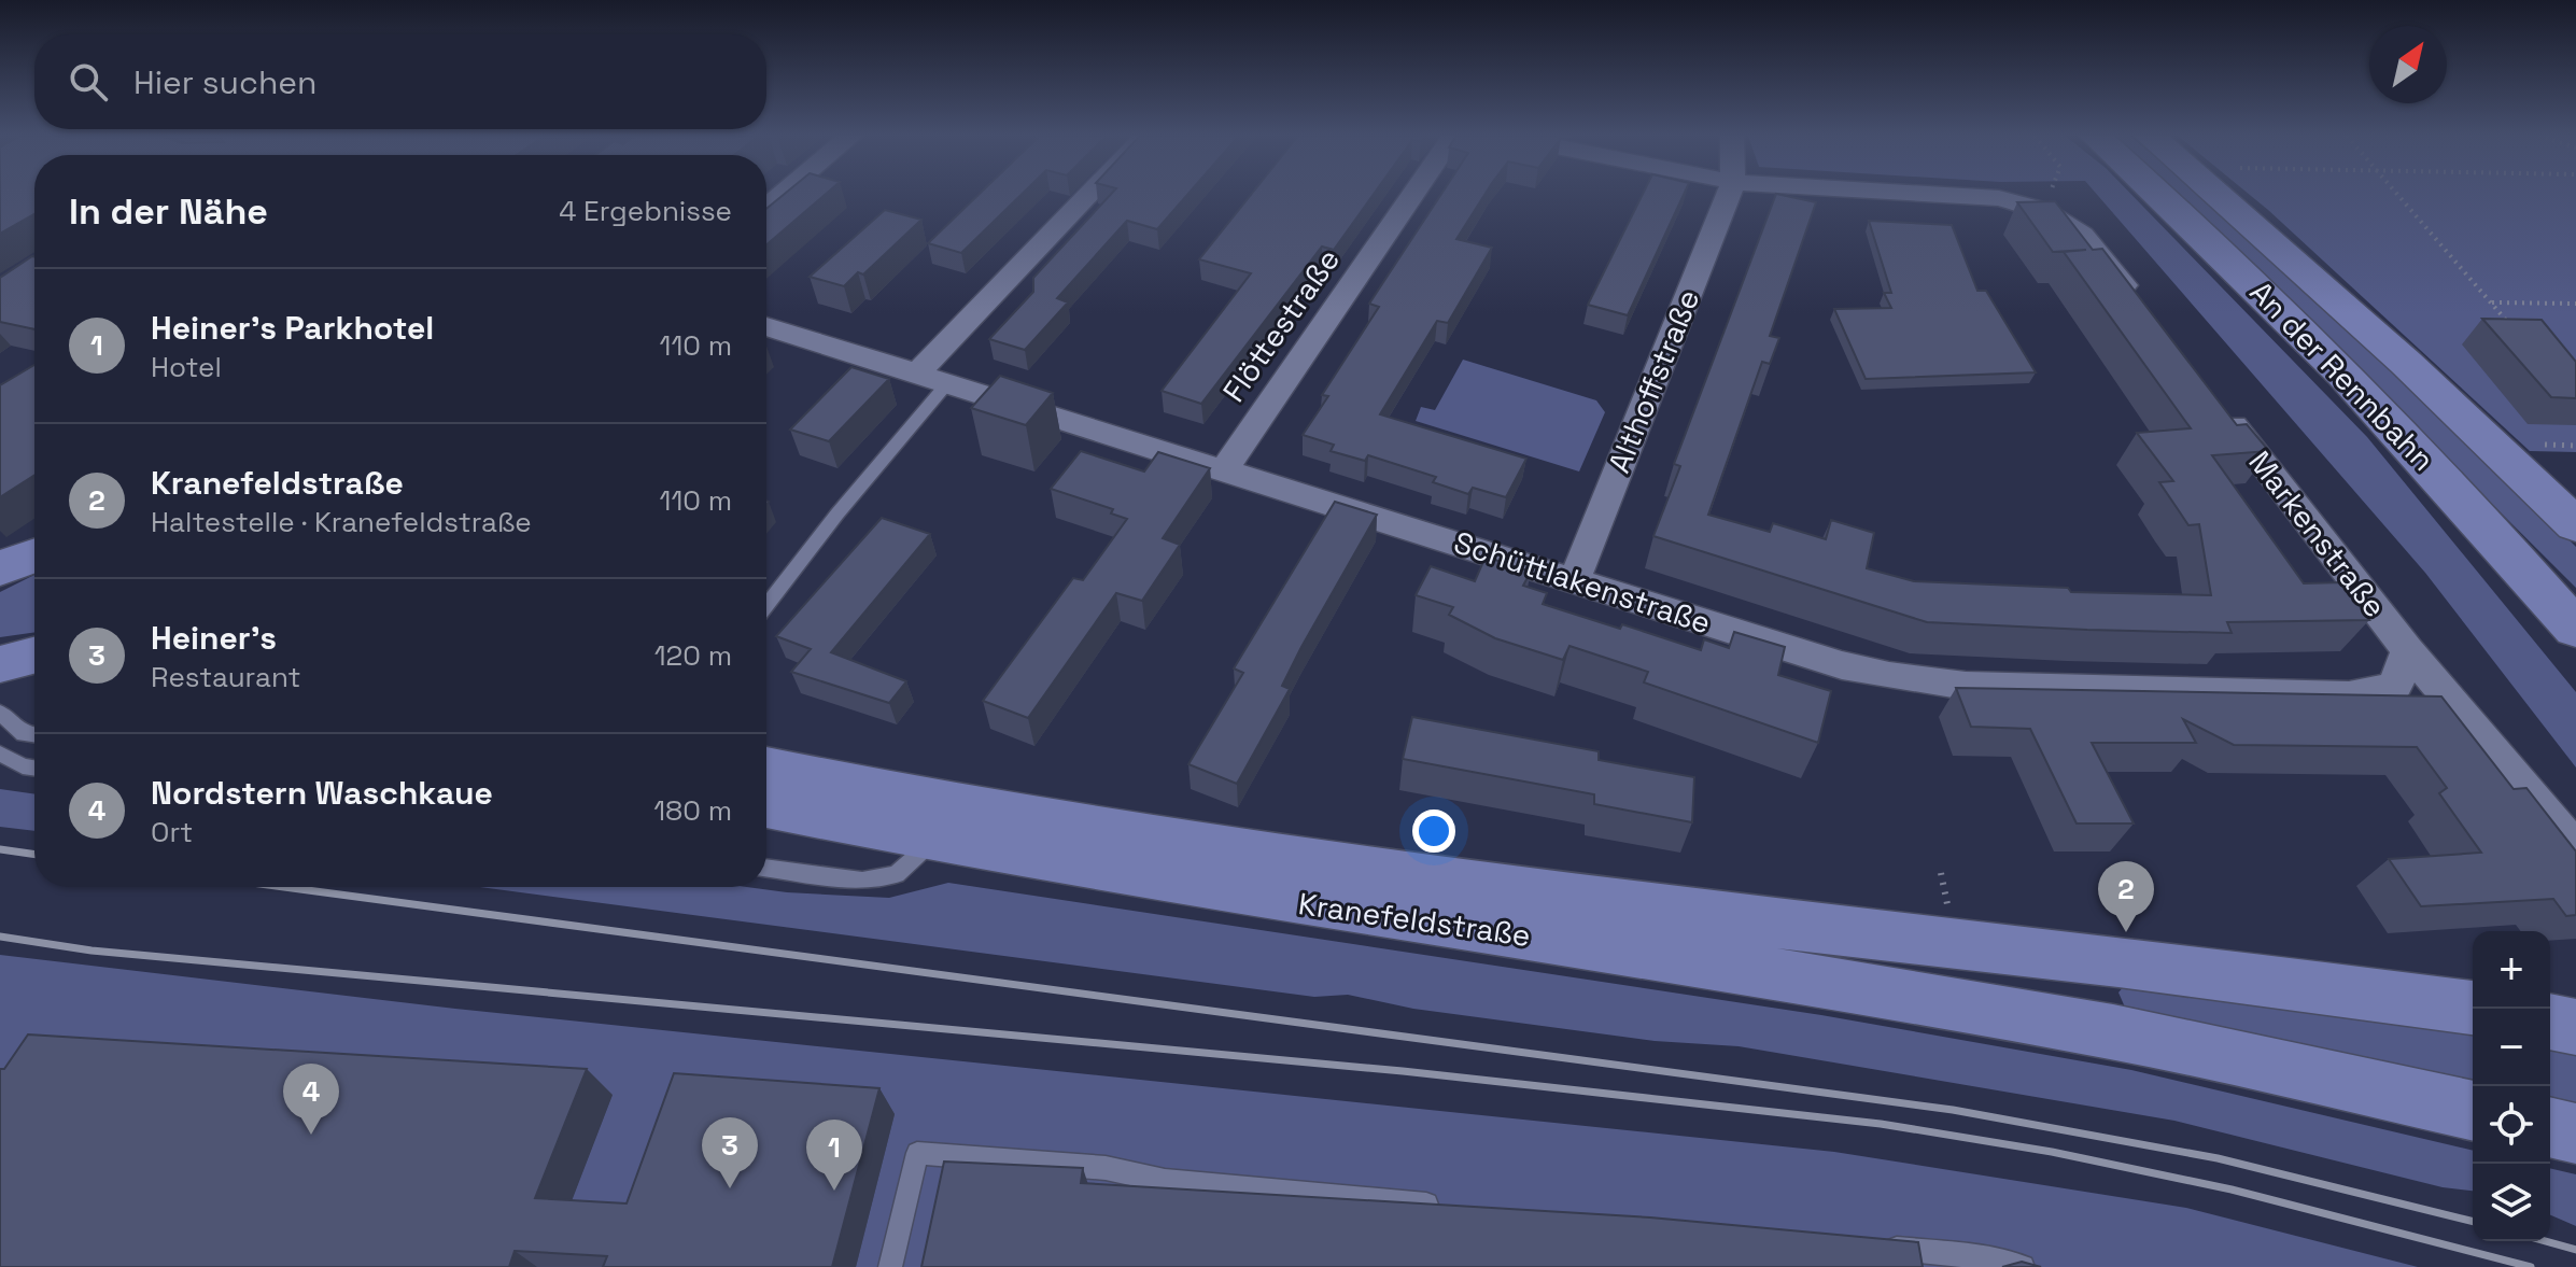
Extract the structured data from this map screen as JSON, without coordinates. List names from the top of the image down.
{
  "streets": {
    "street": [
      "Flöttestraße",
      "An der Rennbahn",
      "Althoffstraße",
      "Markenstraße",
      "Schüttlakenstraße",
      "Kranefeldstraße"
    ]
  },
  "crossings": [
    ["Flöttestraße", "Schüttlakenstraße"],
    ["Althoffstraße", "Schüttlakenstraße"],
    ["Markenstraße", "Schüttlakenstraße"]
  ],
  "north": "top right",
  "page": {
    "search": "Hier suchen",
    "heading": ["In der Nähe", "4 Ergebnisse"],
    "list": [
      {
        "mark": "1",
        "name": "Heiner's Parkhotel",
        "note": "Hotel",
        "value": "110 m"
      },
      {
        "mark": "2",
        "name": "Kranefeldstraße",
        "note": "Haltestelle · Kranefeldstraße",
        "value": "110 m"
      },
      {
        "mark": "3",
        "name": "Heiner's",
        "note": "Restaurant",
        "value": "120 m"
      },
      {
        "mark": "4",
        "name": "Nordstern Waschkaue",
        "note": "Ort",
        "value": "180 m"
      }
    ],
    "pins": [
      "2",
      "4",
      "3",
      "1"
    ],
    "map_buttons": ["+", "−"]
  }
}
